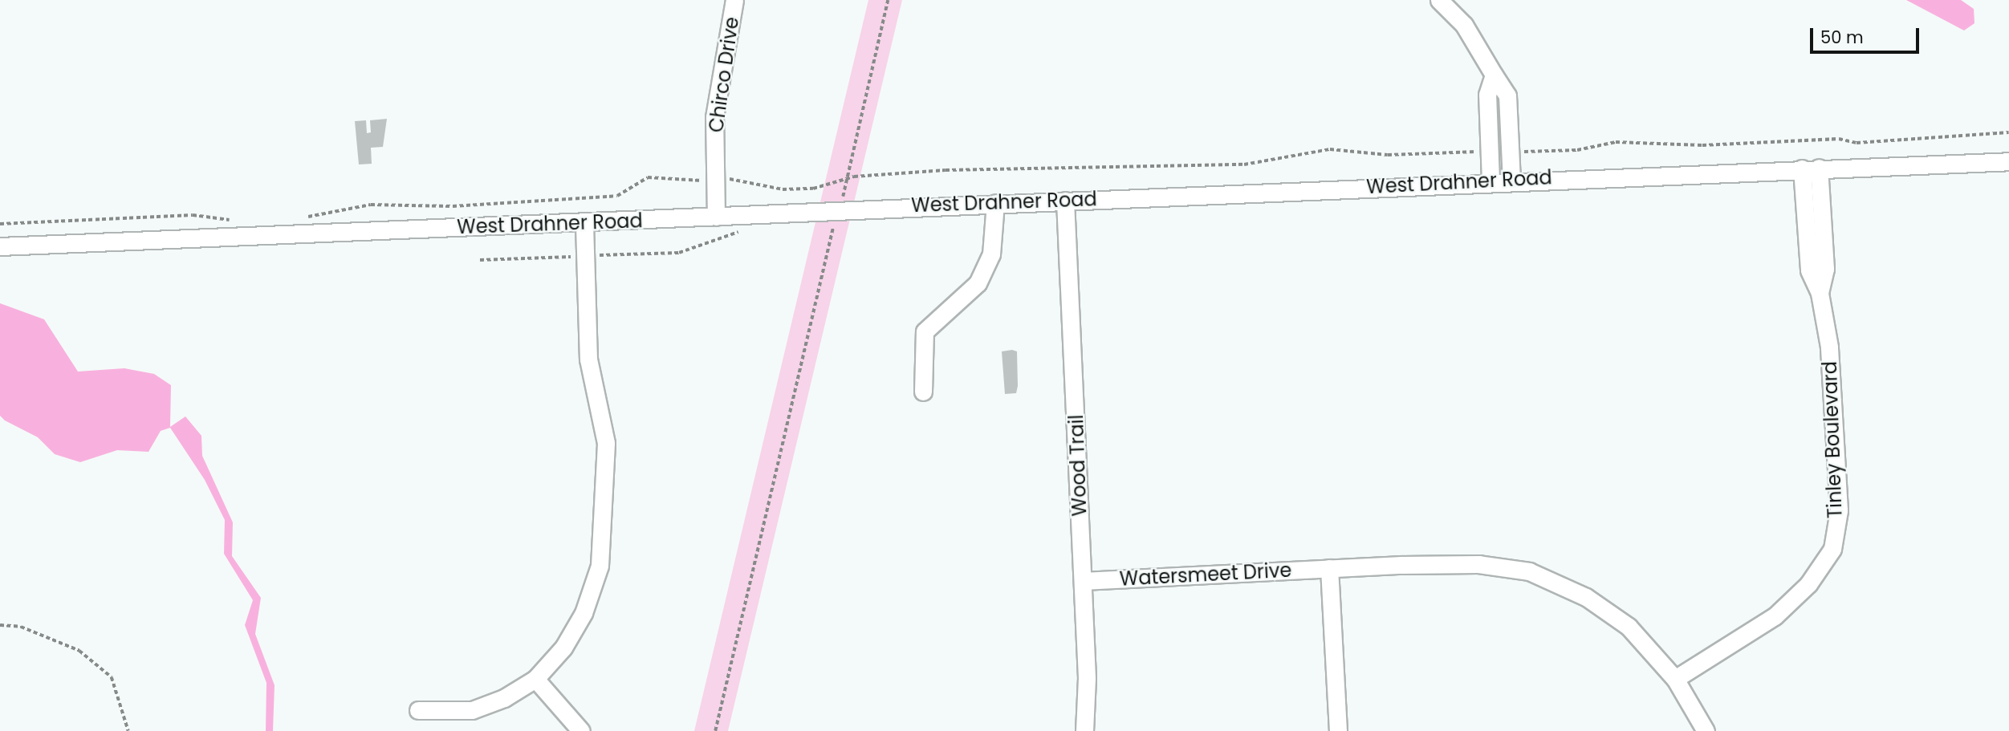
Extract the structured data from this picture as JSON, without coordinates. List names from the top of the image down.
{
  "streets": {
    "street": [
      "Chirco Drive",
      "West Drahner Road",
      "Tinley Boulevard",
      "Wood Trail",
      "Watersmeet Drive"
    ]
  },
  "crossings": [
    ["Chirco Drive", "West Drahner Road"],
    ["West Drahner Road", "Tinley Boulevard"],
    ["West Drahner Road", "Wood Trail"],
    ["Tinley Boulevard", "Watersmeet Drive"],
    ["Wood Trail", "Watersmeet Drive"]
  ],
  "scale_bar": "50 m"
}
